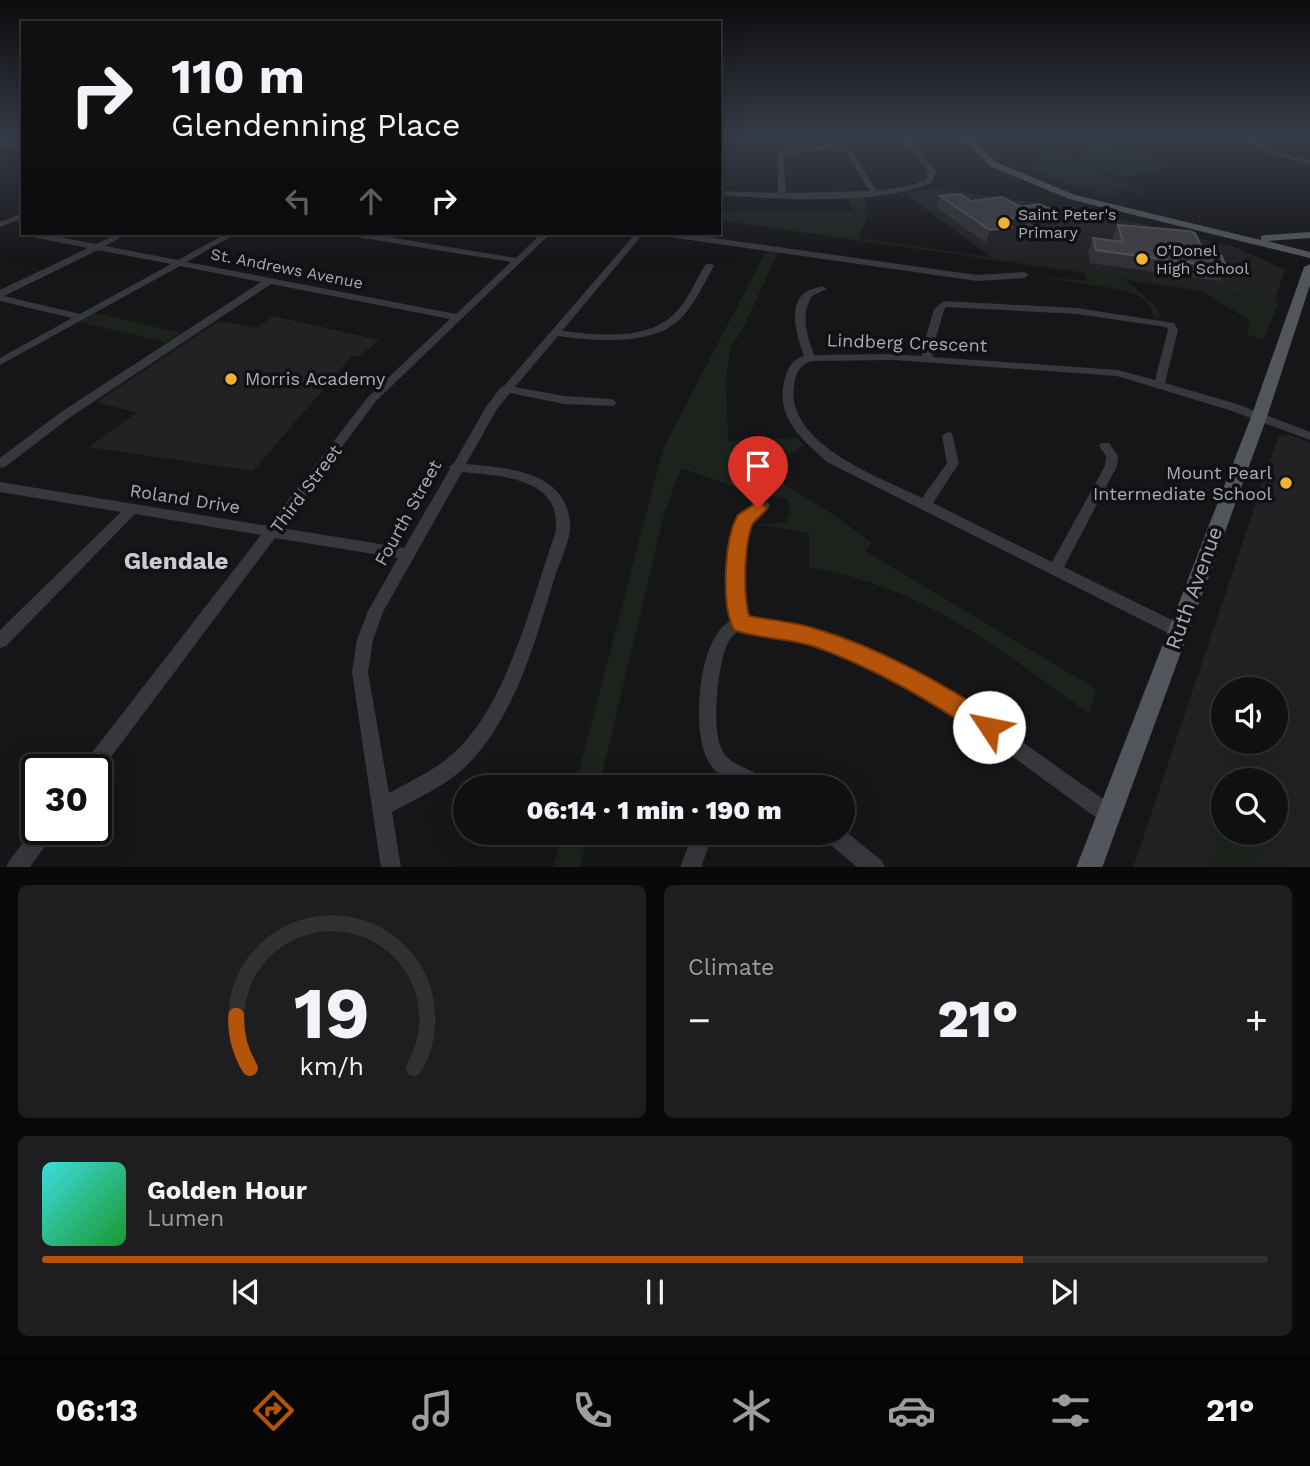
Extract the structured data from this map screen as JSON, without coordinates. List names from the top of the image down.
{
  "streets": {
    "main road": ["Ruth Avenue"],
    "street": [
      "St. Andrews Avenue",
      "Lindberg Crescent",
      "Third Street",
      "Roland Drive",
      "Fourth Street"
    ]
  },
  "crossings": [
    ["St. Andrews Avenue", "Third Street"],
    ["Lindberg Crescent", "Ruth Avenue"],
    ["Third Street", "Roland Drive"],
    ["Roland Drive", "Fourth Street"]
  ],
  "districts": ["Glendale"],
  "places": [
    "Saint Peter's Primary",
    "O’Donel High School",
    "Morris Academy",
    "Mount Pearl Intermediate School"
  ],
  "page": {
    "turn": ["110 m", "Glendenning Place"],
    "limit": "30",
    "trip": "06:14 · 1 min · 190 m",
    "tile": "Climate",
    "heat": ["−", "21°", "+"],
    "song": ["Golden Hour", "Lumen"],
    "tabs": ["06:13", "21°"],
    "gauge": ["19", "km/h"]
  }
}
